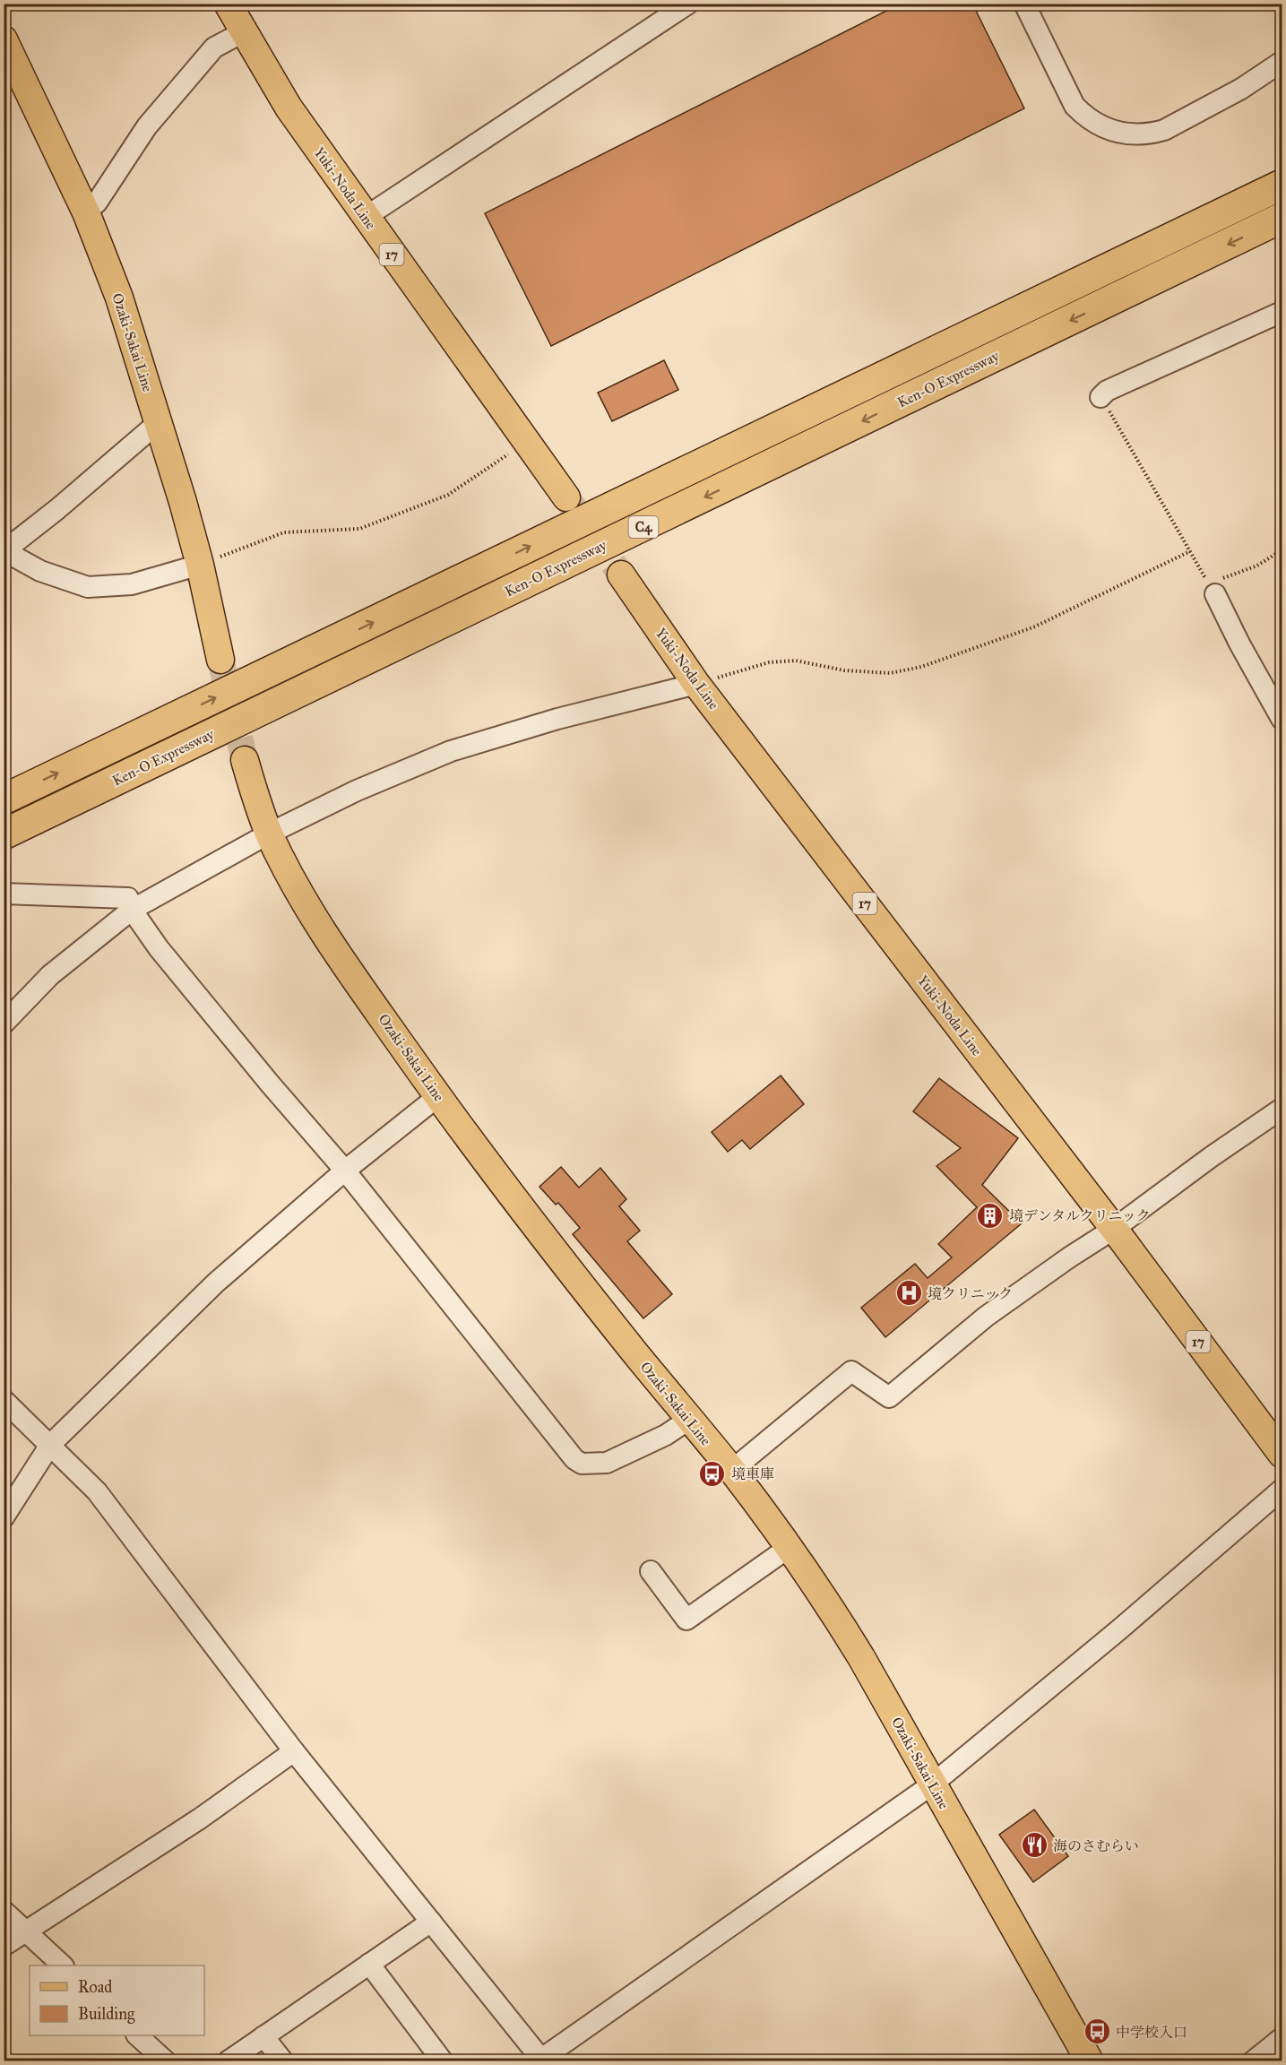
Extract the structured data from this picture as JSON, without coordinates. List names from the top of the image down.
{
  "streets": {
    "highway": ["Ken-O Expressway", "C4"],
    "main road": ["Yuki-Noda Line", "17", "Ozaki-Sakai Line"]
  },
  "places": {
    "building": ["境デンタルクリニック"],
    "hospital": ["境クリニック"],
    "bus stop": ["境車庫", "中学校入口"],
    "restaurant": ["海のさむらい"]
  },
  "legend": ["Road", "Building"]
}
